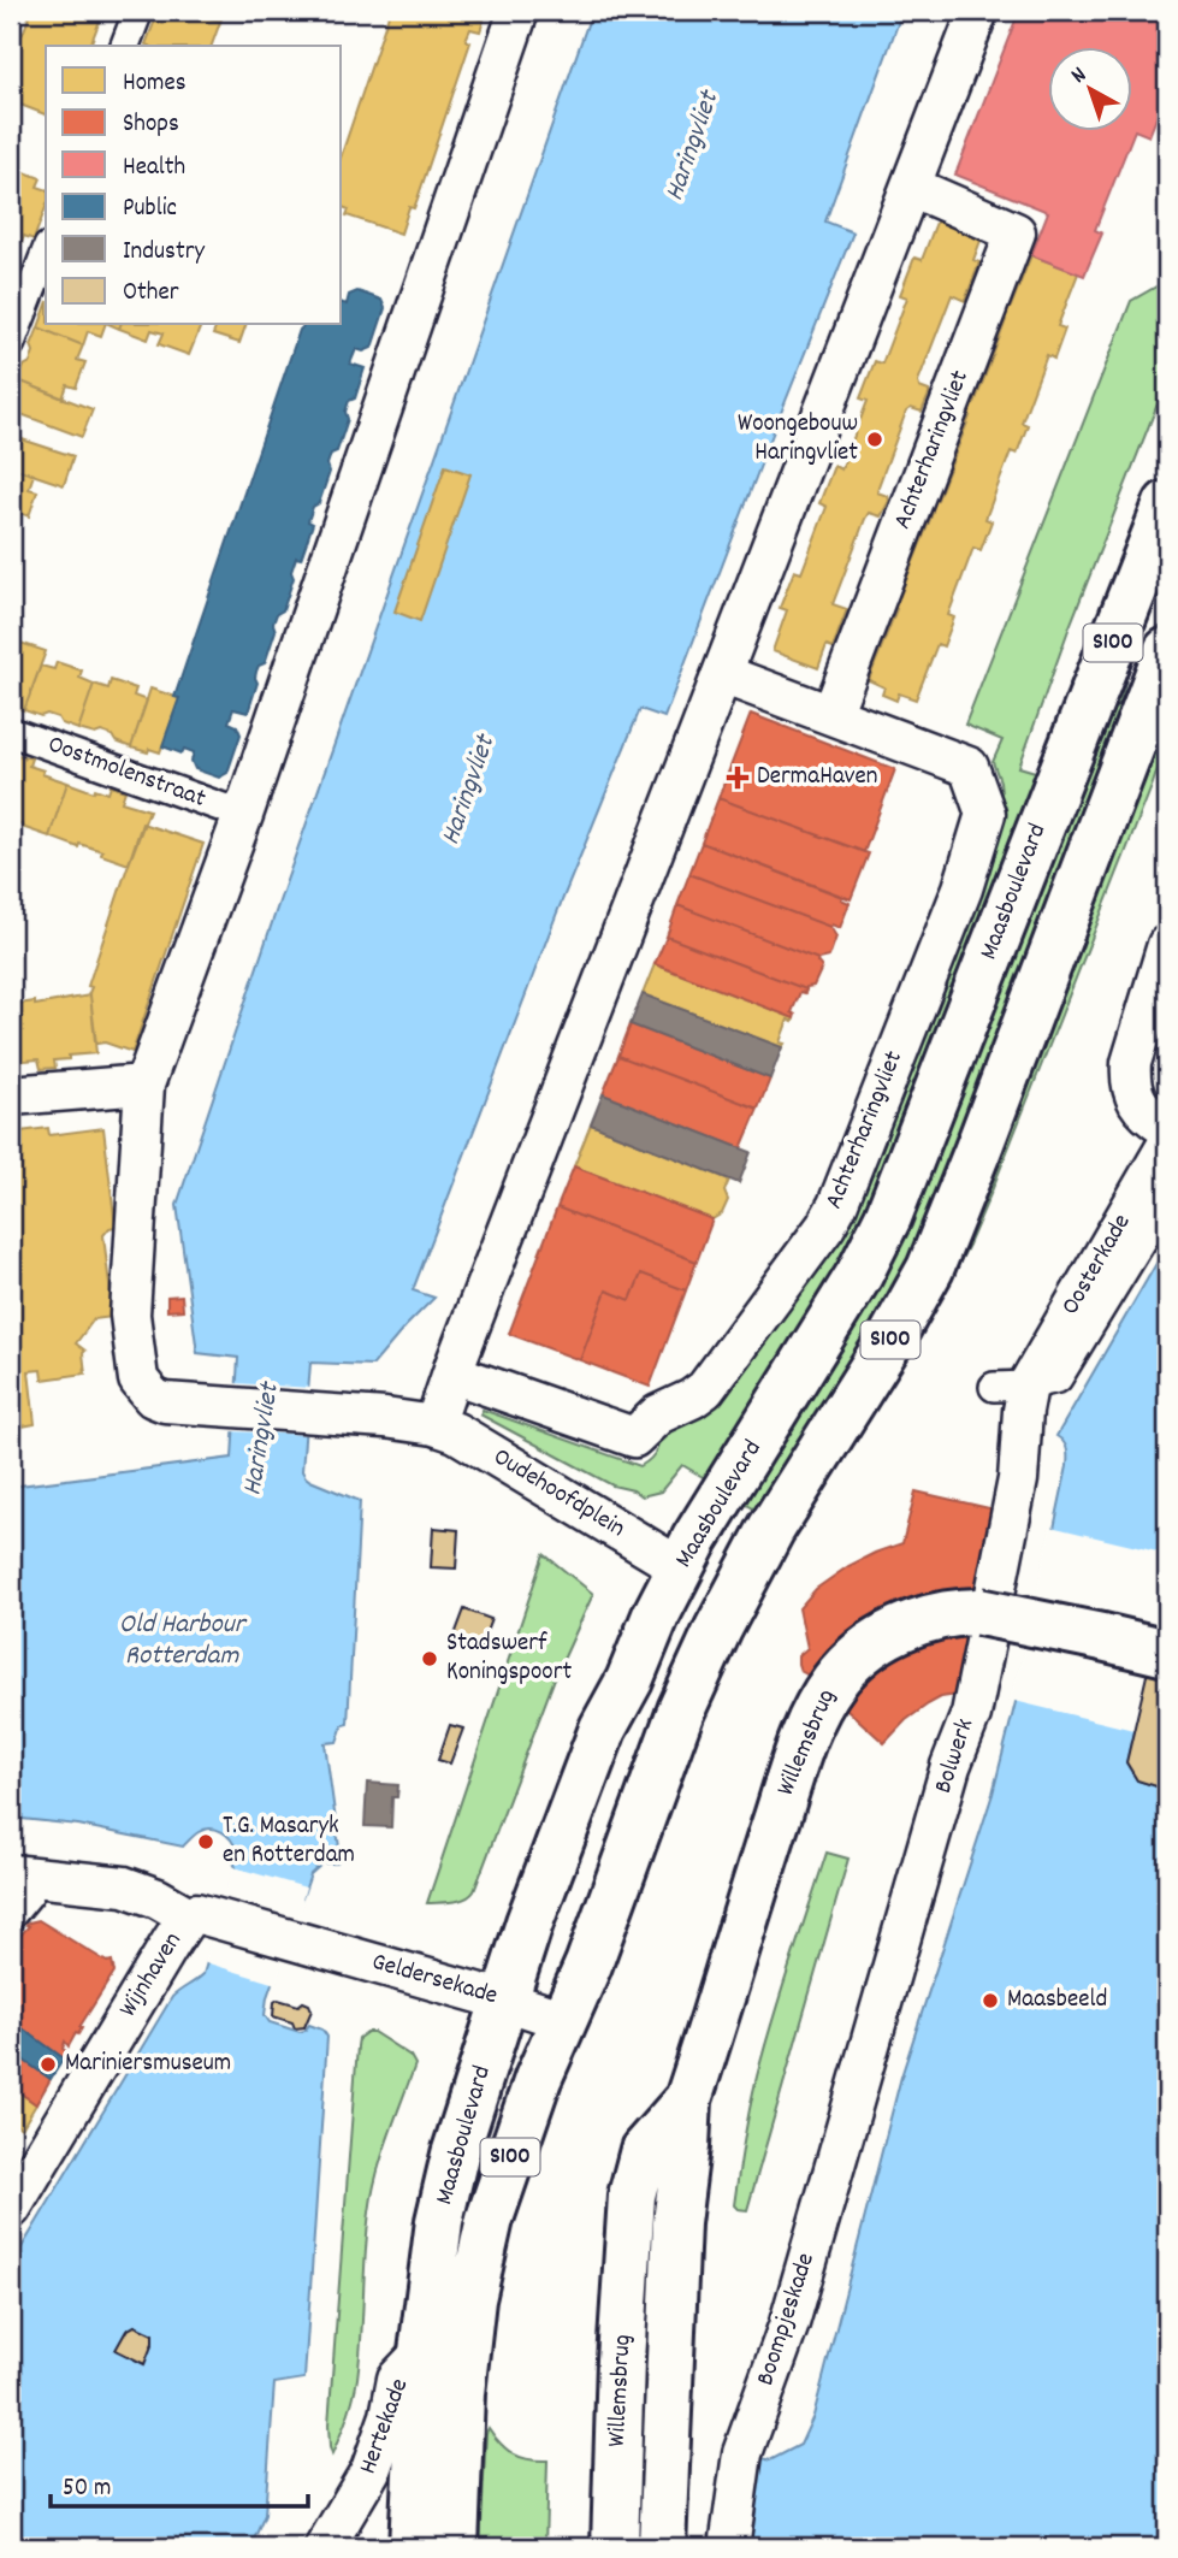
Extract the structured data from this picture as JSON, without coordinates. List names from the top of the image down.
{
  "streets": {
    "main road": ["S100", "Maasboulevard", "Willemsbrug"],
    "street": [
      "Achterharingvliet",
      "Oostmolenstraat",
      "Oosterkade",
      "Oudehoofdplein",
      "Bolwerk",
      "Wijnhaven",
      "Geldersekade",
      "Boompjeskade",
      "Hertekade"
    ]
  },
  "crossings": [
    ["Maasboulevard", "Oudehoofdplein"],
    ["Maasboulevard", "Geldersekade"],
    ["Maasboulevard", "Hertekade"],
    ["Oosterkade", "Bolwerk"],
    ["Bolwerk", "Boompjeskade"],
    ["Wijnhaven", "Geldersekade"]
  ],
  "water": ["Haringvliet", "Old Harbour Rotterdam"],
  "places": {
    "other": [
      "Woongebouw Haringvliet",
      "Stadswerf Koningspoort",
      "T.G. Masaryk en Rotterdam",
      "Maasbeeld",
      "Mariniersmuseum"
    ],
    "health": ["DermaHaven"]
  },
  "legend": [
    "Homes",
    "Shops",
    "Health",
    "Public",
    "Industry",
    "Other"
  ],
  "scale_bar": "50 m",
  "north": "top left"
}
